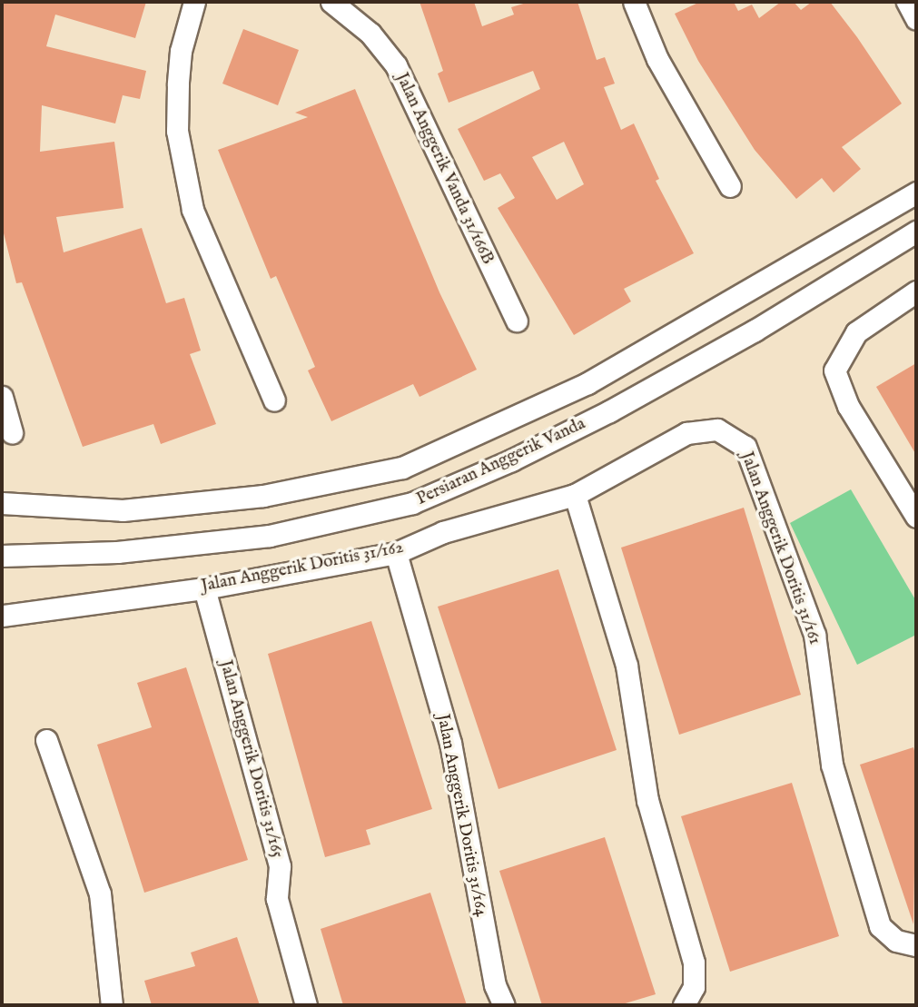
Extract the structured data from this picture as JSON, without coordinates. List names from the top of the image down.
{
  "streets": {
    "street": [
      "Jalan Anggerik Vanda 31/166B",
      "Persiaran Anggerik Vanda",
      "Jalan Anggerik Doritis 31/161",
      "Jalan Anggerik Doritis 31/162",
      "Jalan Anggerik Doritis 31/165",
      "Jalan Anggerik Doritis 31/164"
    ]
  },
  "crossings": [
    ["Jalan Anggerik Doritis 31/161", "Jalan Anggerik Doritis 31/162"],
    ["Jalan Anggerik Doritis 31/162", "Jalan Anggerik Doritis 31/165"],
    ["Jalan Anggerik Doritis 31/162", "Jalan Anggerik Doritis 31/164"]
  ]
}
